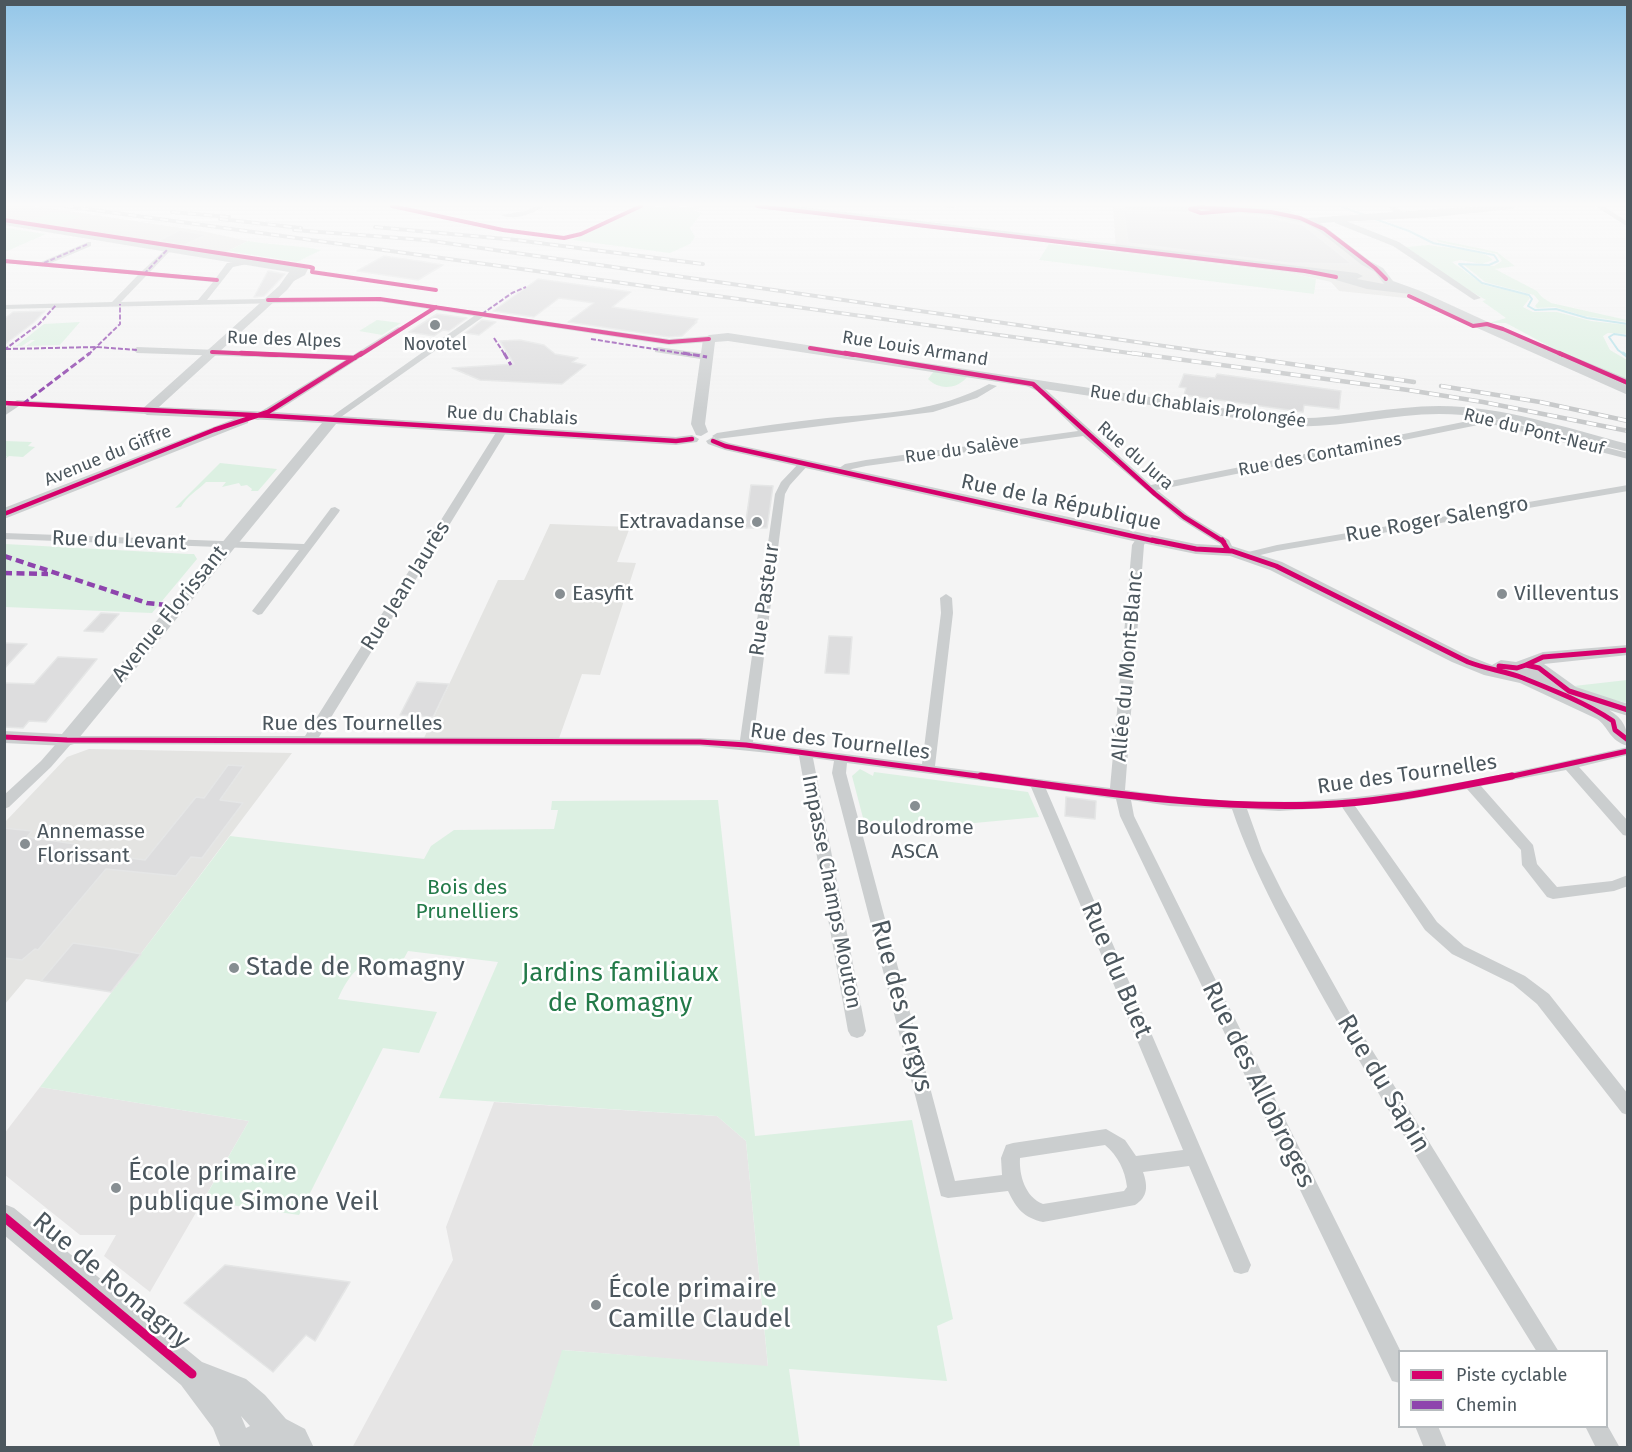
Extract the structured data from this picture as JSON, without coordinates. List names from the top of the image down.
{
  "streets": {
    "street": [
      "Rue des Alpes",
      "Rue Louis Armand",
      "Rue du Chablais Prolongée",
      "Rue du Chablais",
      "Rue du Pont-Neuf",
      "Rue du Salève",
      "Rue des Contamines",
      "Avenue du Giffre",
      "Rue du Jura",
      "Rue de la République",
      "Rue Roger Salengro",
      "Rue du Levant",
      "Rue Jean Jaurès",
      "Rue Pasteur",
      "Avenue Florissant",
      "Allée du Mont-Blanc",
      "Rue des Tournelles",
      "Impasse Champs Mouton",
      "Rue du Buet",
      "Rue des Vergys",
      "Rue du Sapin",
      "Rue des Allobroges",
      "Rue de Romagny"
    ]
  },
  "crossings": [
    ["Rue Louis Armand", "Rue du Chablais Prolongée"],
    ["Rue Louis Armand", "Rue du Jura"],
    ["Rue du Chablais Prolongée", "Rue du Pont-Neuf"],
    ["Rue du Chablais Prolongée", "Rue du Jura"],
    ["Rue du Chablais", "Avenue du Giffre"],
    ["Rue du Chablais", "Rue de la République"],
    ["Rue du Chablais", "Rue Jean Jaurès"],
    ["Rue du Chablais", "Avenue Florissant"],
    ["Rue du Pont-Neuf", "Rue des Contamines"],
    ["Rue du Salève", "Rue du Jura"],
    ["Rue du Salève", "Rue de la République"],
    ["Rue des Contamines", "Rue du Jura"],
    ["Rue du Jura", "Rue de la République"],
    ["Rue de la République", "Rue Roger Salengro"],
    ["Rue de la République", "Rue Pasteur"],
    ["Rue de la République", "Allée du Mont-Blanc"],
    ["Rue de la République", "Rue des Tournelles"],
    ["Rue du Levant", "Avenue Florissant"],
    ["Rue Jean Jaurès", "Rue des Tournelles"],
    ["Rue Pasteur", "Rue des Tournelles"],
    ["Avenue Florissant", "Rue des Tournelles"],
    ["Allée du Mont-Blanc", "Rue des Tournelles"],
    ["Allée du Mont-Blanc", "Rue des Allobroges"],
    ["Rue des Tournelles", "Impasse Champs Mouton"],
    ["Rue des Tournelles", "Rue du Buet"],
    ["Rue des Tournelles", "Rue des Vergys"],
    ["Rue des Tournelles", "Rue du Sapin"],
    ["Rue des Tournelles", "Rue des Allobroges"]
  ],
  "parks": ["Bois des Prunelliers", "Jardins familiaux de Romagny"],
  "places": [
    "Novotel",
    "Extravadanse",
    "Easyfit",
    "Villeventus",
    "Boulodrome ASCA",
    "Annemasse Florissant",
    "Stade de Romagny",
    "École primaire publique Simone Veil",
    "École primaire Camille Claudel"
  ],
  "legend": ["Piste cyclable", "Chemin"]
}
